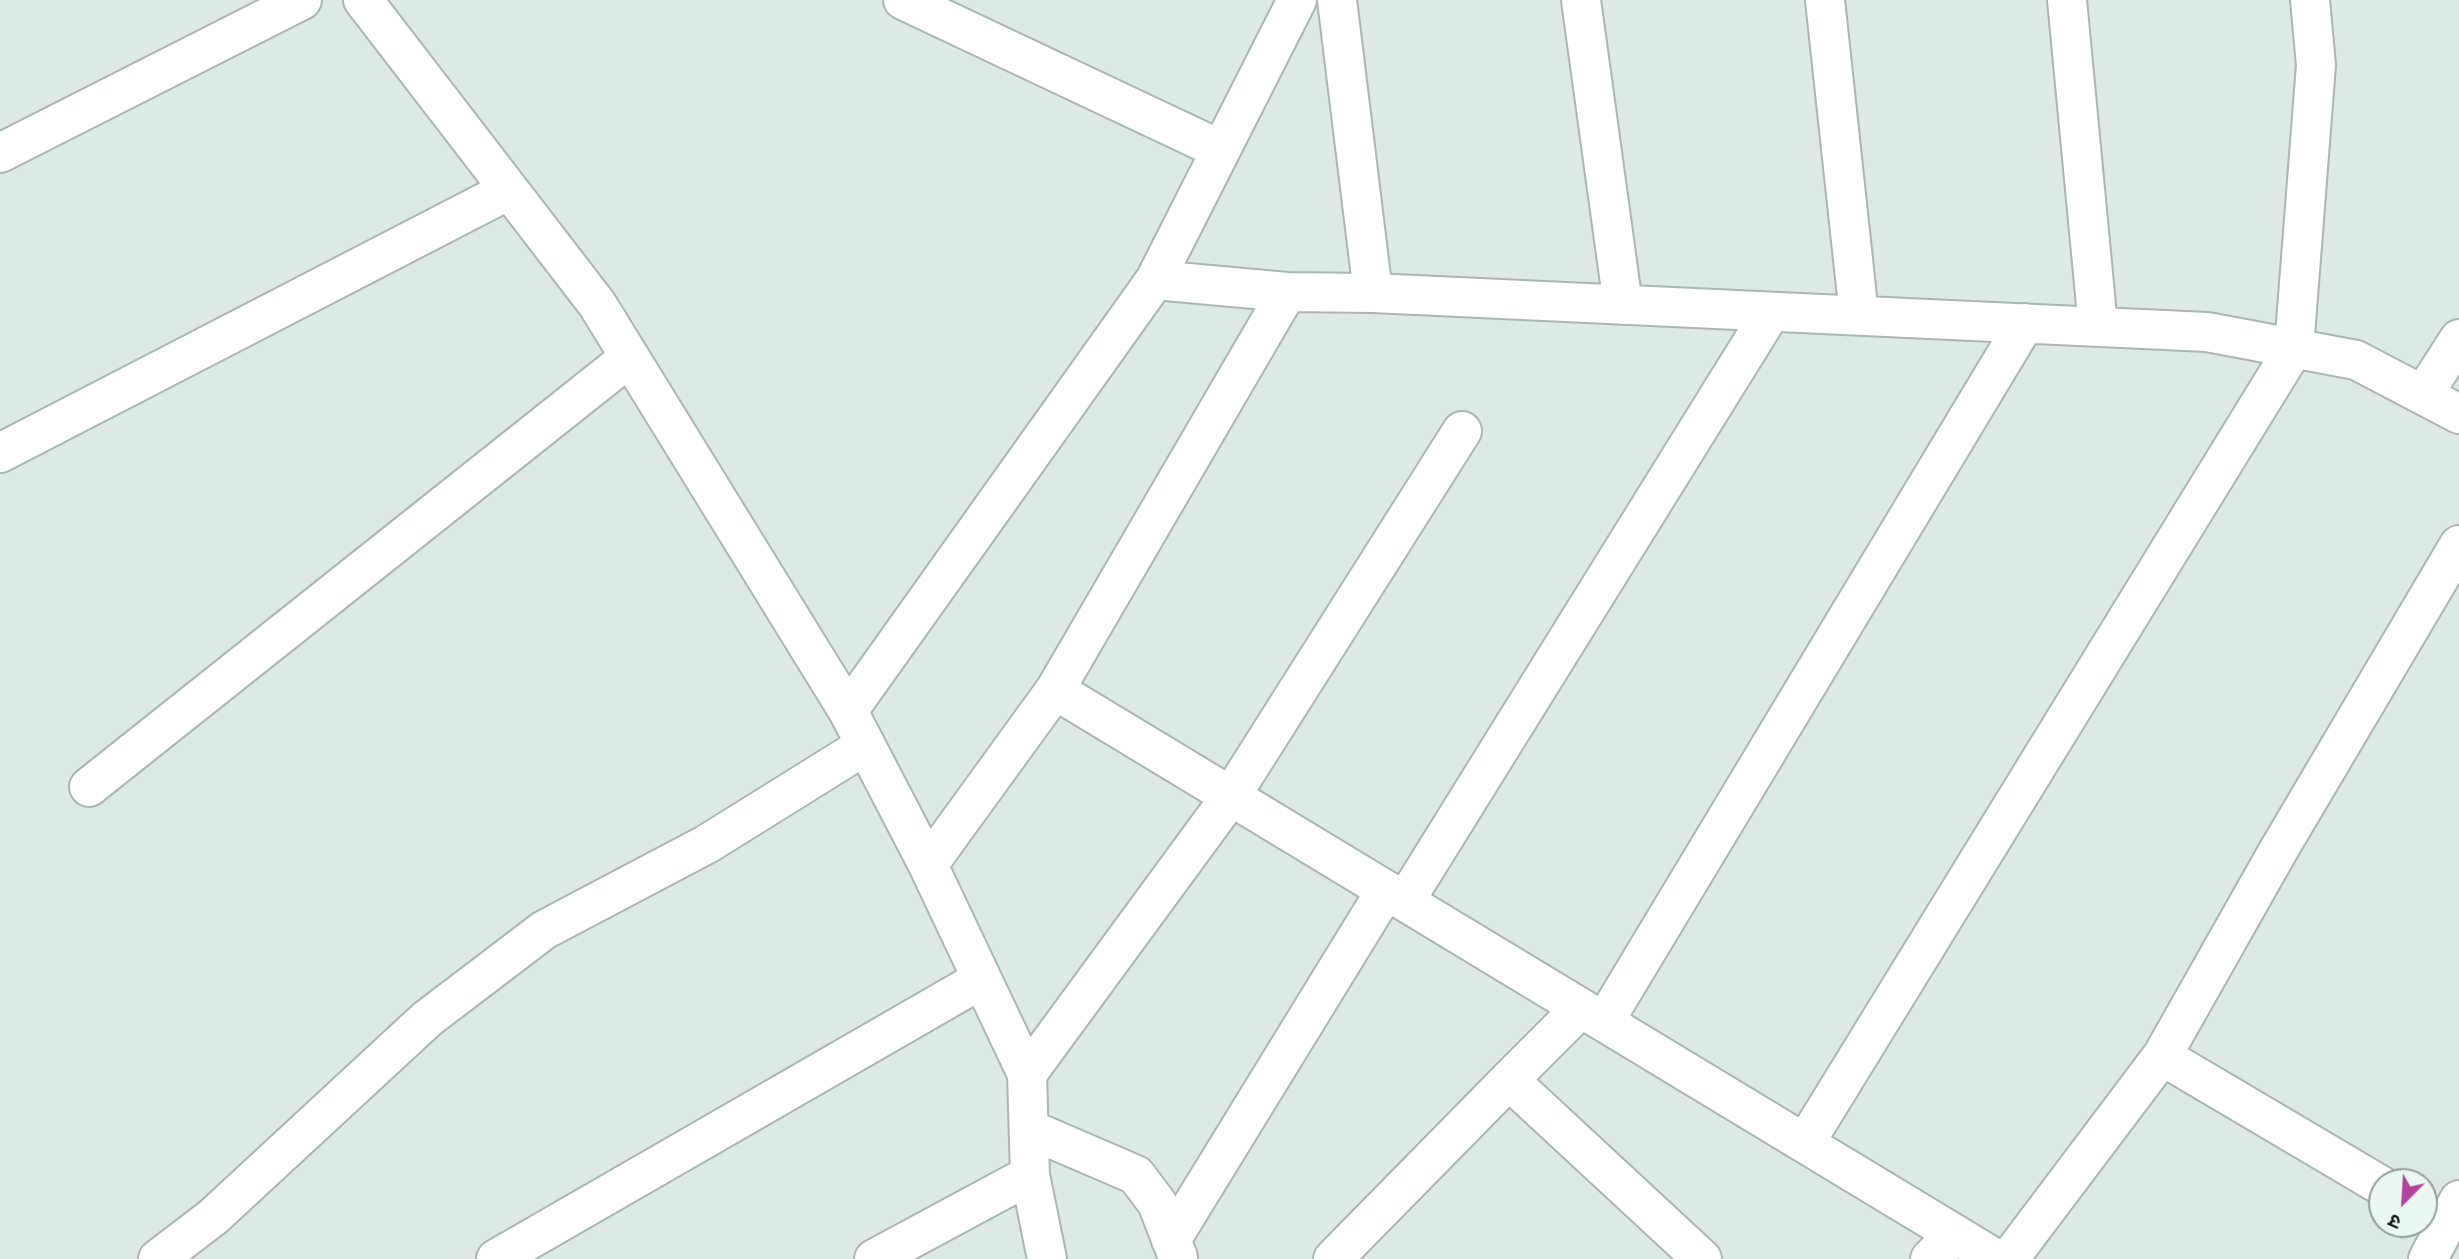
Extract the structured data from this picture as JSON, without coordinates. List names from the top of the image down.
{
  "north": "bottom left"
}
